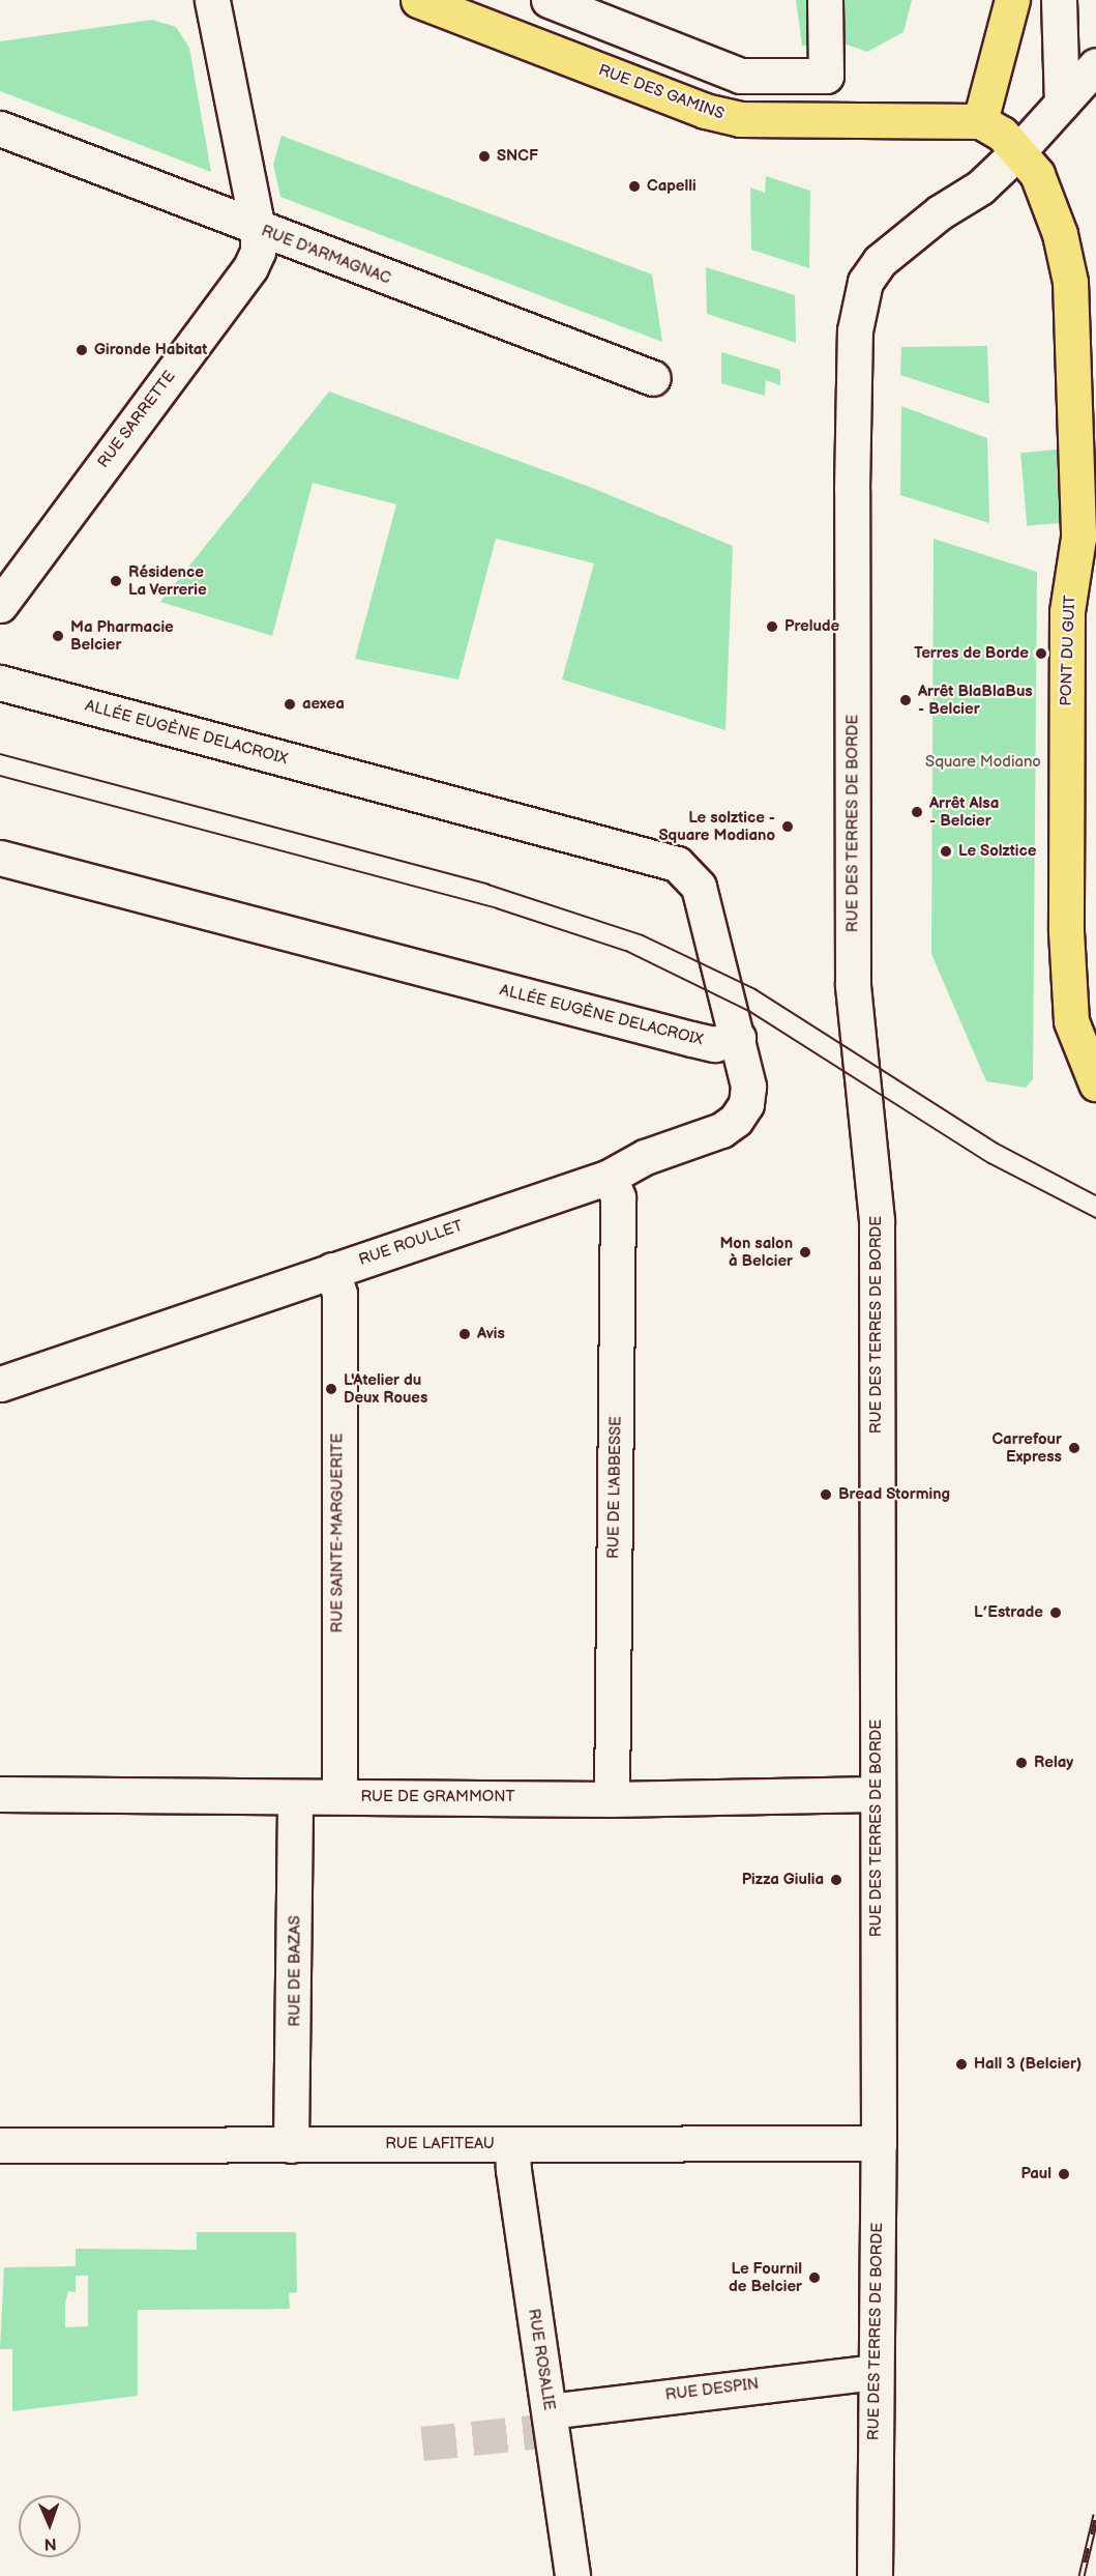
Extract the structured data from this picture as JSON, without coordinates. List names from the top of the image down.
{
  "streets": {
    "main road": ["RUE DES GAMINS", "PONT DU GUIT"],
    "street": [
      "RUE D'ARMAGNAC",
      "RUE SARRETTE",
      "ALLÉE EUGÈNE DELACROIX",
      "RUE DES TERRES DE BORDE",
      "RUE ROULLET",
      "RUE DE L'ABBESSE",
      "RUE SAINTE-MARGUERITE",
      "RUE DE GRAMMONT",
      "RUE DE BAZAS",
      "RUE LAFITEAU",
      "RUE ROSALIE",
      "RUE DESPIN"
    ]
  },
  "crossings": [
    ["RUE D'ARMAGNAC", "RUE SARRETTE"],
    ["PONT DU GUIT", "RUE DES TERRES DE BORDE"],
    ["ALLÉE EUGÈNE DELACROIX", "RUE ROULLET"],
    ["RUE DES TERRES DE BORDE", "RUE DE GRAMMONT"],
    ["RUE DES TERRES DE BORDE", "RUE LAFITEAU"],
    ["RUE DES TERRES DE BORDE", "RUE DESPIN"],
    ["RUE ROULLET", "RUE DE L'ABBESSE"],
    ["RUE ROULLET", "RUE SAINTE-MARGUERITE"],
    ["RUE DE L'ABBESSE", "RUE DE GRAMMONT"],
    ["RUE SAINTE-MARGUERITE", "RUE DE GRAMMONT"],
    ["RUE DE GRAMMONT", "RUE DE BAZAS"],
    ["RUE DE BAZAS", "RUE LAFITEAU"],
    ["RUE LAFITEAU", "RUE ROSALIE"],
    ["RUE ROSALIE", "RUE DESPIN"]
  ],
  "parks": ["Square Modiano"],
  "places": [
    "SNCF",
    "Capelli",
    "Gironde Habitat",
    "Résidence La Verrerie",
    "Prelude",
    "Ma Pharmacie Belcier",
    "Terres de Borde",
    "Arrêt BlaBlaBus - Belcier",
    "aexea",
    "Arrêt Alsa - Belcier",
    "Le solztice - Square Modiano",
    "Le Solztice",
    "Mon salon à Belcier",
    "Avis",
    "L'Atelier du Deux Roues",
    "Carrefour Express",
    "Bread Storming",
    "L’Estrade",
    "Relay",
    "Pizza Giulia",
    "Hall 3 (Belcier)",
    "Paul",
    "Le Fournil de Belcier"
  ],
  "north": "bottom"
}
